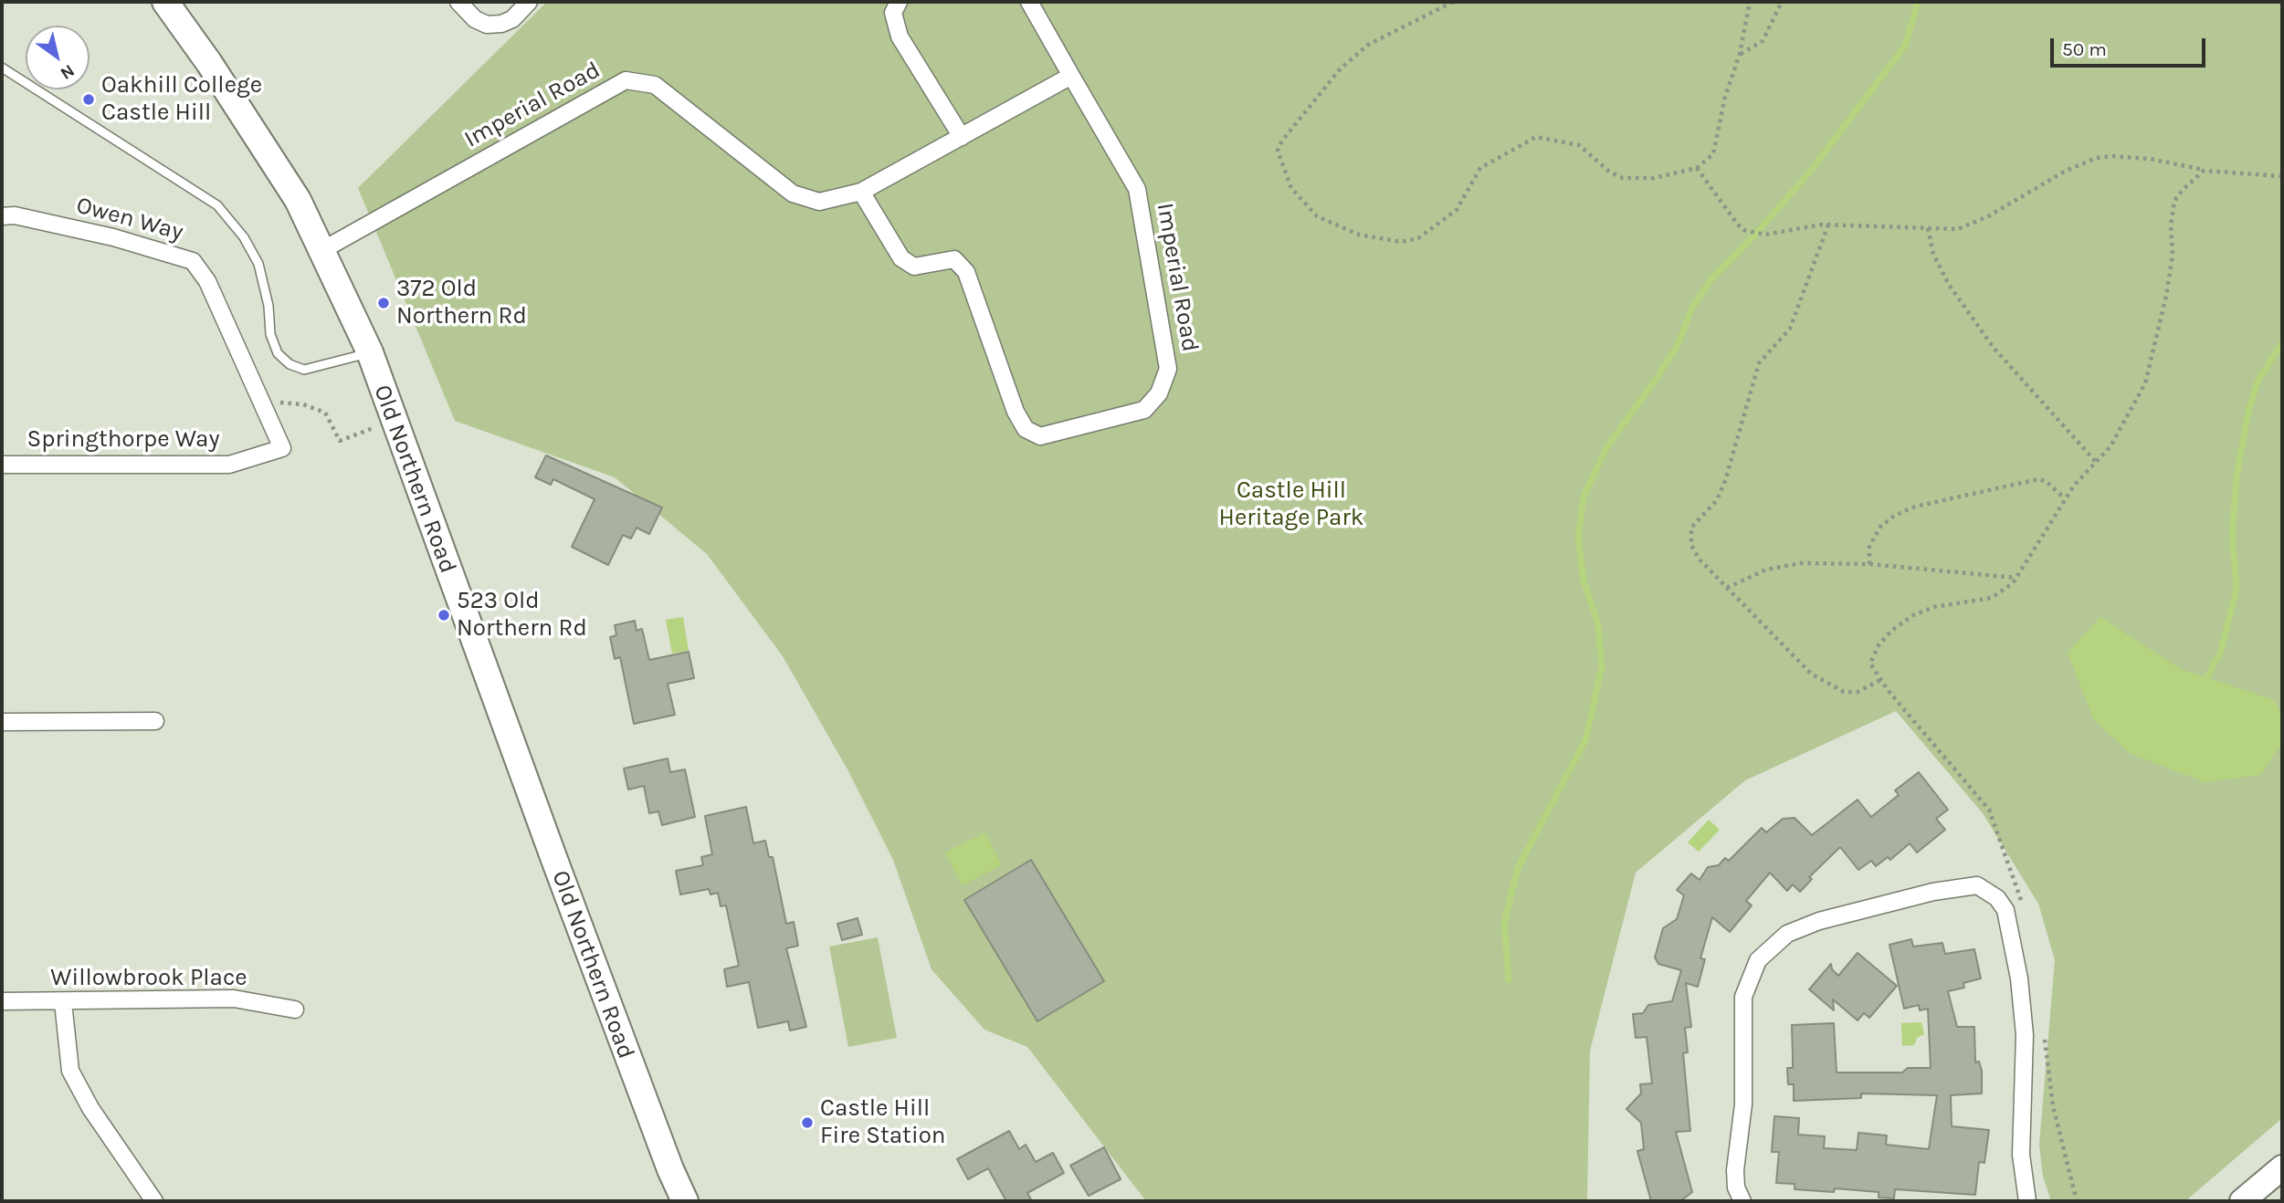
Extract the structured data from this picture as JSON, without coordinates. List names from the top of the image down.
{
  "streets": {
    "main road": ["Old Northern Road"],
    "street": [
      "Imperial Road",
      "Owen Way",
      "Springthorpe Way",
      "Willowbrook Place"
    ]
  },
  "crossings": [
    ["Imperial Road", "Old Northern Road"],
    ["Owen Way", "Springthorpe Way"]
  ],
  "parks": ["Castle Hill Heritage Park"],
  "places": [
    "Oakhill College Castle Hill",
    "372 Old Northern Rd",
    "523 Old Northern Rd",
    "Castle Hill Fire Station"
  ],
  "scale_bar": "50 m",
  "north": "bottom right"
}
